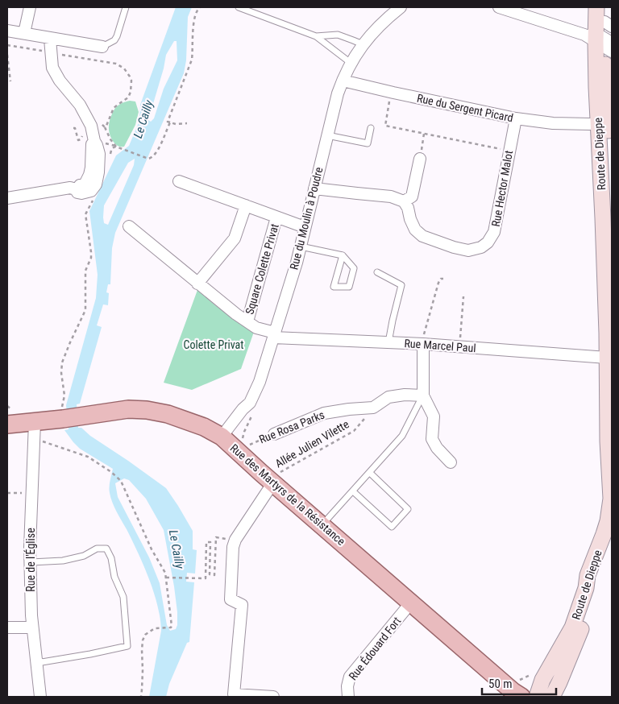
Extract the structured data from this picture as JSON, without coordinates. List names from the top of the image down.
{
  "streets": {
    "main road": ["Route de Dieppe", "Rue des Martyrs de la Résistance"],
    "street": [
      "Rue du Sergent Picard",
      "Rue Hector Malot",
      "Rue du Moulin à Poudre",
      "Square Colette Privat",
      "Rue Marcel Paul",
      "Rue Rosa Parks",
      "Rue de l'Église",
      "Rue Édouard Fort"
    ],
    "path": ["Allée Julien Vilette"]
  },
  "crossings": [
    ["Rue du Sergent Picard", "Rue Hector Malot"],
    ["Rue du Sergent Picard", "Rue du Moulin à Poudre"],
    ["Route de Dieppe", "Rue Marcel Paul"],
    ["Rue du Moulin à Poudre", "Square Colette Privat"],
    ["Rue du Moulin à Poudre", "Rue Marcel Paul"],
    ["Rue du Moulin à Poudre", "Rue des Martyrs de la Résistance"],
    ["Square Colette Privat", "Rue Marcel Paul"],
    ["Rue Rosa Parks", "Allée Julien Vilette"],
    ["Allée Julien Vilette", "Rue des Martyrs de la Résistance"],
    ["Rue des Martyrs de la Résistance", "Rue de l'Église"],
    ["Rue des Martyrs de la Résistance", "Rue Édouard Fort"]
  ],
  "water": ["Le Cailly"],
  "parks": ["Colette Privat"],
  "scale_bar": "50 m"
}
